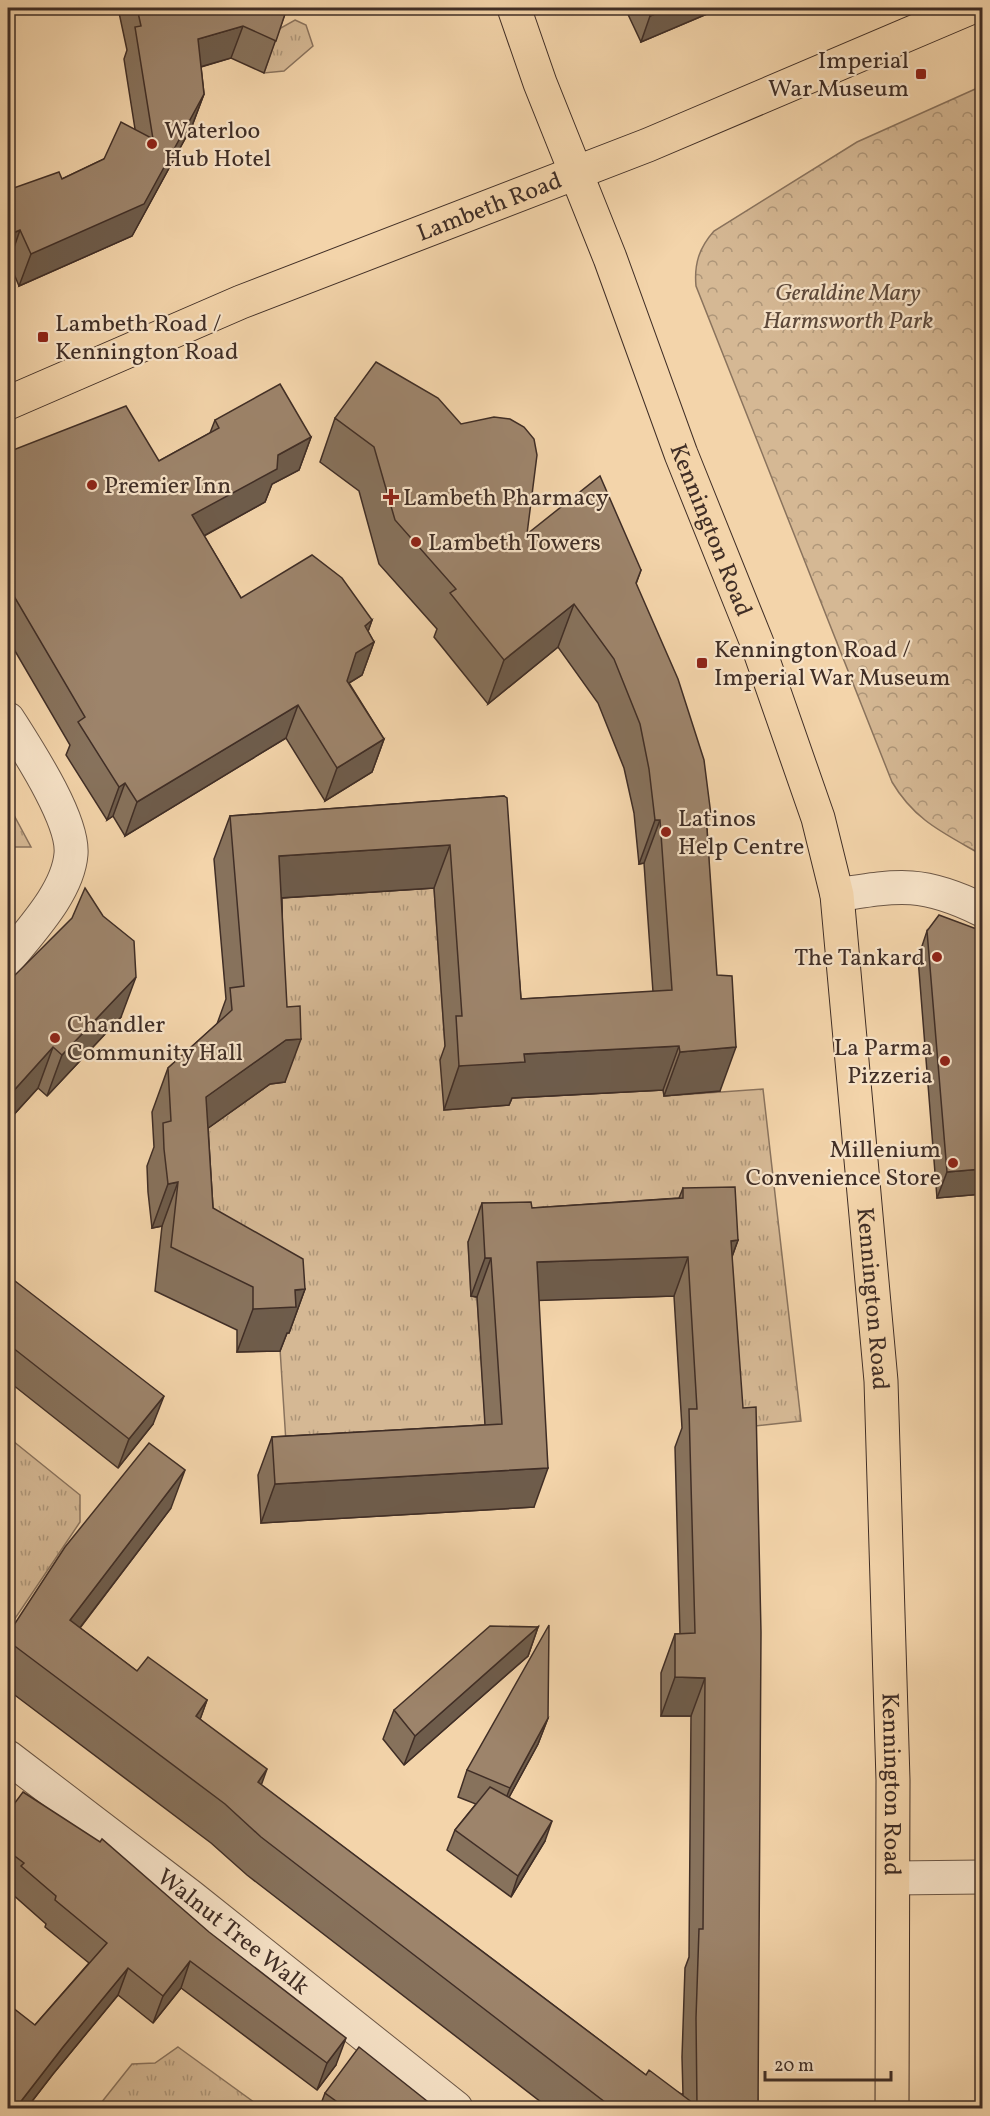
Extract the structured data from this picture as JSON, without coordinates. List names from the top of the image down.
{
  "streets": {
    "main road": ["Lambeth Road", "Kennington Road"],
    "street": ["Walnut Tree Walk"]
  },
  "crossings": [
    ["Lambeth Road", "Kennington Road"]
  ],
  "parks": ["Geraldine Mary Harmsworth Park"],
  "places": {
    "transit": ["Imperial War Museum", "Lambeth Road / Kennington Road", "Kennington Road / Imperial War Museum"],
    "other": [
      "Waterloo Hub Hotel",
      "Premier Inn",
      "Lambeth Towers",
      "Latinos Help Centre",
      "The Tankard",
      "Chandler Community Hall",
      "La Parma Pizzeria",
      "Millenium Convenience Store"
    ],
    "health": ["Lambeth Pharmacy"]
  },
  "scale_bar": "20 m"
}
